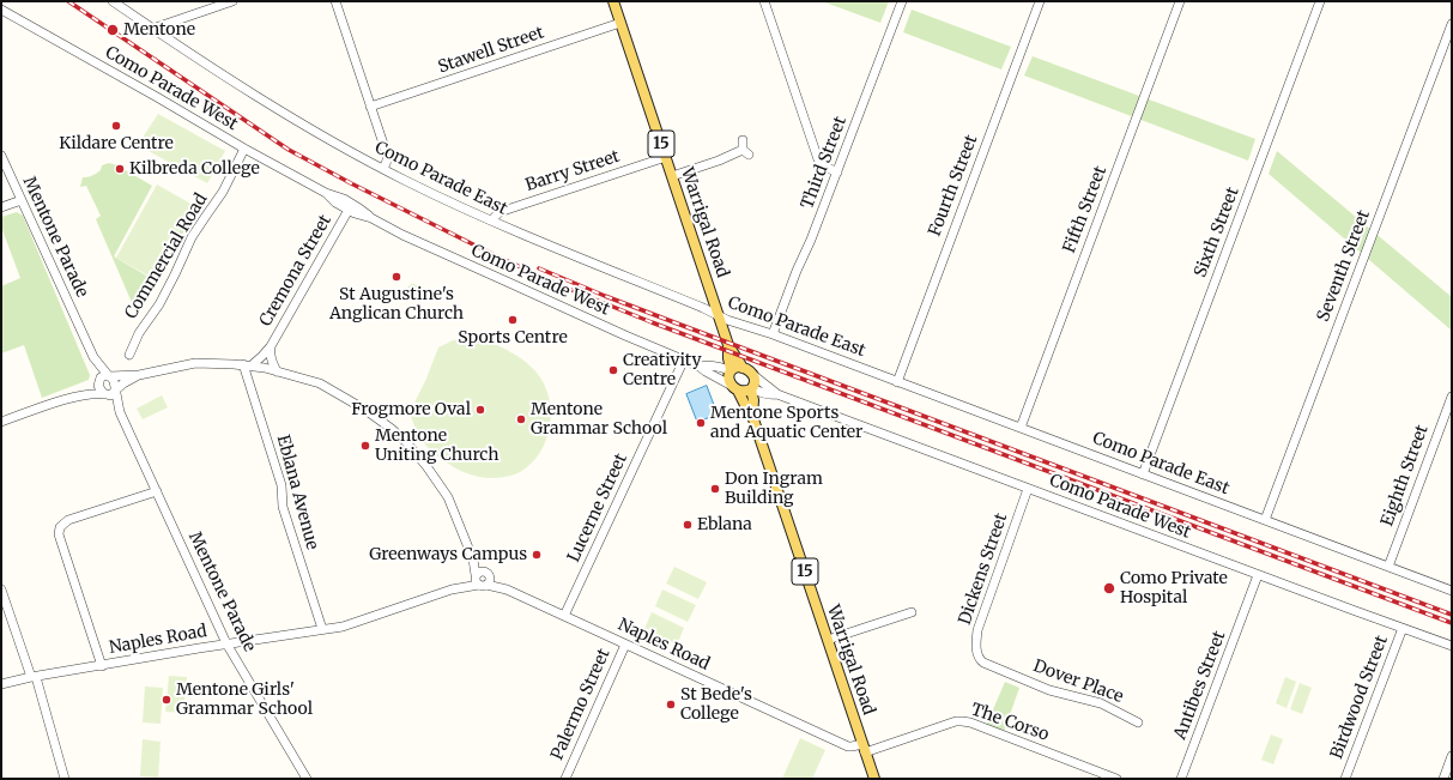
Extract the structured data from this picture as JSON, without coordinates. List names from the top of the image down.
{
  "streets": {
    "main road": ["15", "Warrigal Road"],
    "street": [
      "Stawell Street",
      "Como Parade West",
      "Third Street",
      "Barry Street",
      "Como Parade East",
      "Fourth Street",
      "Fifth Street",
      "Sixth Street",
      "Mentone Parade",
      "Commercial Road",
      "Seventh Street",
      "Cremona Street",
      "Eighth Street",
      "Eblana Avenue",
      "Lucerne Street",
      "Dickens Street",
      "Naples Road",
      "Dover Place",
      "Antibes Street",
      "Birdwood Street",
      "Palermo Street",
      "The Corso"
    ]
  },
  "crossings": [
    ["Stawell Street", "Warrigal Road"],
    ["Como Parade West", "15"],
    ["Como Parade West", "Warrigal Road"],
    ["Como Parade West", "Commercial Road"],
    ["Como Parade West", "Cremona Street"],
    ["Como Parade West", "Lucerne Street"],
    ["Como Parade West", "Dickens Street"],
    ["Como Parade West", "Antibes Street"],
    ["Como Parade West", "Birdwood Street"],
    ["15", "Warrigal Road"],
    ["Third Street", "Como Parade East"],
    ["Barry Street", "Como Parade East"],
    ["Barry Street", "Warrigal Road"],
    ["Como Parade East", "Fourth Street"],
    ["Como Parade East", "Fifth Street"],
    ["Como Parade East", "Warrigal Road"],
    ["Como Parade East", "Sixth Street"],
    ["Como Parade East", "Seventh Street"],
    ["Como Parade East", "Eighth Street"],
    ["Warrigal Road", "Naples Road"],
    ["Warrigal Road", "The Corso"],
    ["Mentone Parade", "Naples Road"],
    ["Cremona Street", "Eblana Avenue"],
    ["Eblana Avenue", "Naples Road"],
    ["Lucerne Street", "Naples Road"],
    ["Dickens Street", "Dover Place"],
    ["Naples Road", "Palermo Street"],
    ["Naples Road", "The Corso"]
  ],
  "places": [
    "Mentone",
    "Kildare Centre",
    "Kilbreda College",
    "St Augustine's Anglican Church",
    "Sports Centre",
    "Creativity Centre",
    "Frogmore Oval",
    "Mentone Grammar School",
    "Mentone Sports and Aquatic Center",
    "Mentone Uniting Church",
    "Don Ingram Building",
    "Eblana",
    "Greenways Campus",
    "Como Private Hospital",
    "Mentone Girls' Grammar School",
    "St Bede's College"
  ]
}
